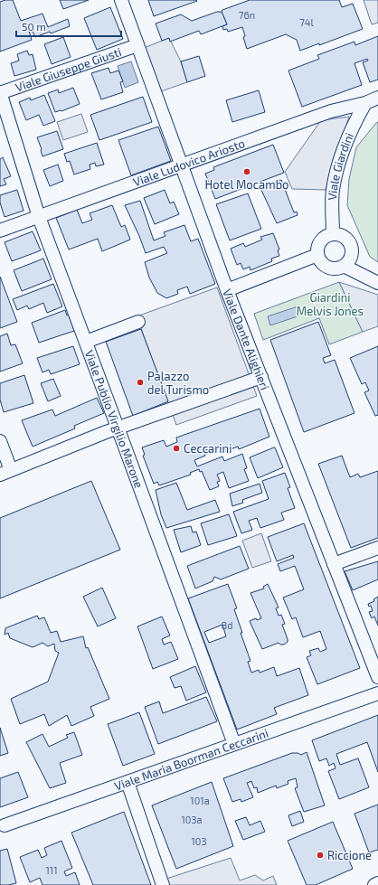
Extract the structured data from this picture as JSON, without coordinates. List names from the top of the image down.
{
  "streets": {
    "street": [
      "Viale Giuseppe Giusti",
      "Viale Ludovico Ariosto",
      "Viale Giardini",
      "Viale Dante Alighieri",
      "Viale Publio Virgilio Marone",
      "Viale Maria Boorman Ceccarini"
    ]
  },
  "crossings": [
    ["Viale Giuseppe Giusti", "Viale Dante Alighieri"],
    ["Viale Giuseppe Giusti", "Viale Publio Virgilio Marone"],
    ["Viale Ludovico Ariosto", "Viale Giardini"],
    ["Viale Ludovico Ariosto", "Viale Dante Alighieri"],
    ["Viale Ludovico Ariosto", "Viale Publio Virgilio Marone"],
    ["Viale Publio Virgilio Marone", "Viale Maria Boorman Ceccarini"]
  ],
  "parks": ["Giardini Melvis Jones"],
  "places": [
    "Hotel Mocambo",
    "Palazzo del Turismo",
    "Ceccarini",
    "Riccione"
  ],
  "house_numbers": [
    "76n",
    "74l",
    "8d",
    "101a",
    "103a",
    "103",
    "111"
  ],
  "scale_bar": "50 m"
}
